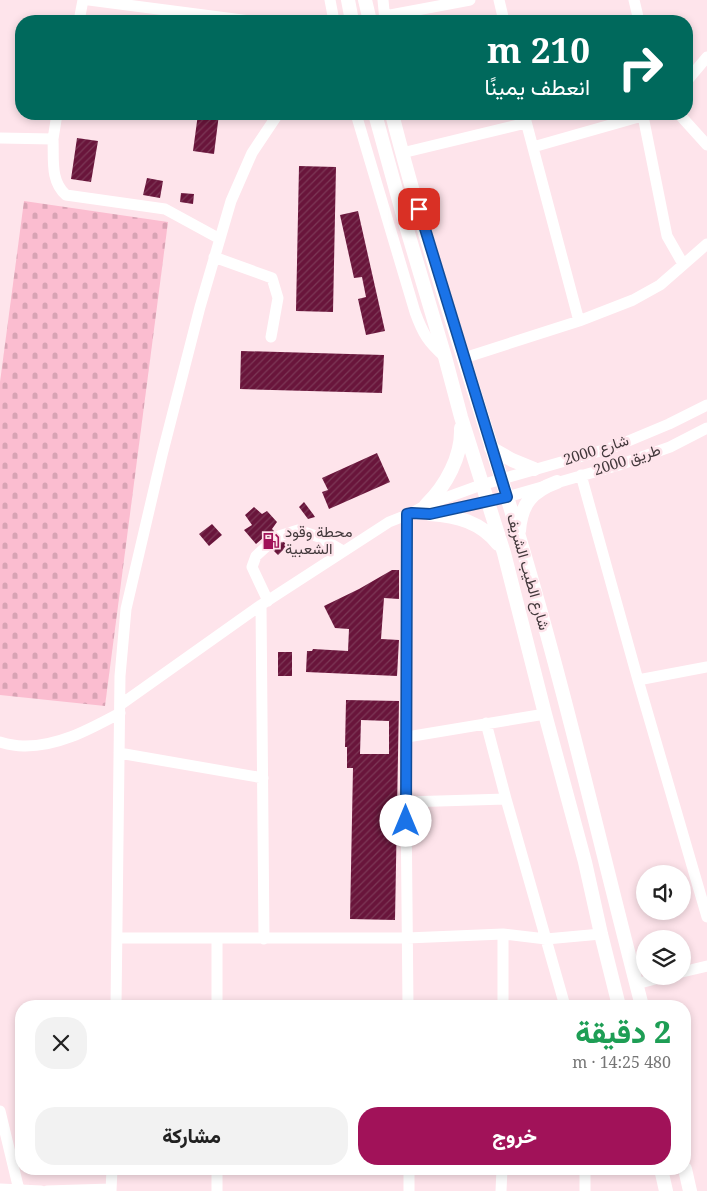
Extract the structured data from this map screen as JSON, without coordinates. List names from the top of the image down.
{
  "streets": {
    "main road": ["شارع الطيب الشريف"],
    "street": ["شارع 2000", "طريق 2000"]
  },
  "crossings": [
    ["شارع 2000", "طريق 2000"],
    ["شارع 2000", "شارع الطيب الشريف"],
    ["طريق 2000", "شارع الطيب الشريف"]
  ],
  "places": {
    "fuel station": ["محطة وقود الشعبية"]
  },
  "page": {
    "turn": ["210 m", "انعطف يمينًا"],
    "heading": ["2 دقيقة", "480 m · 14:25"],
    "buttons": ["خروج", "مشاركة"]
  }
}
